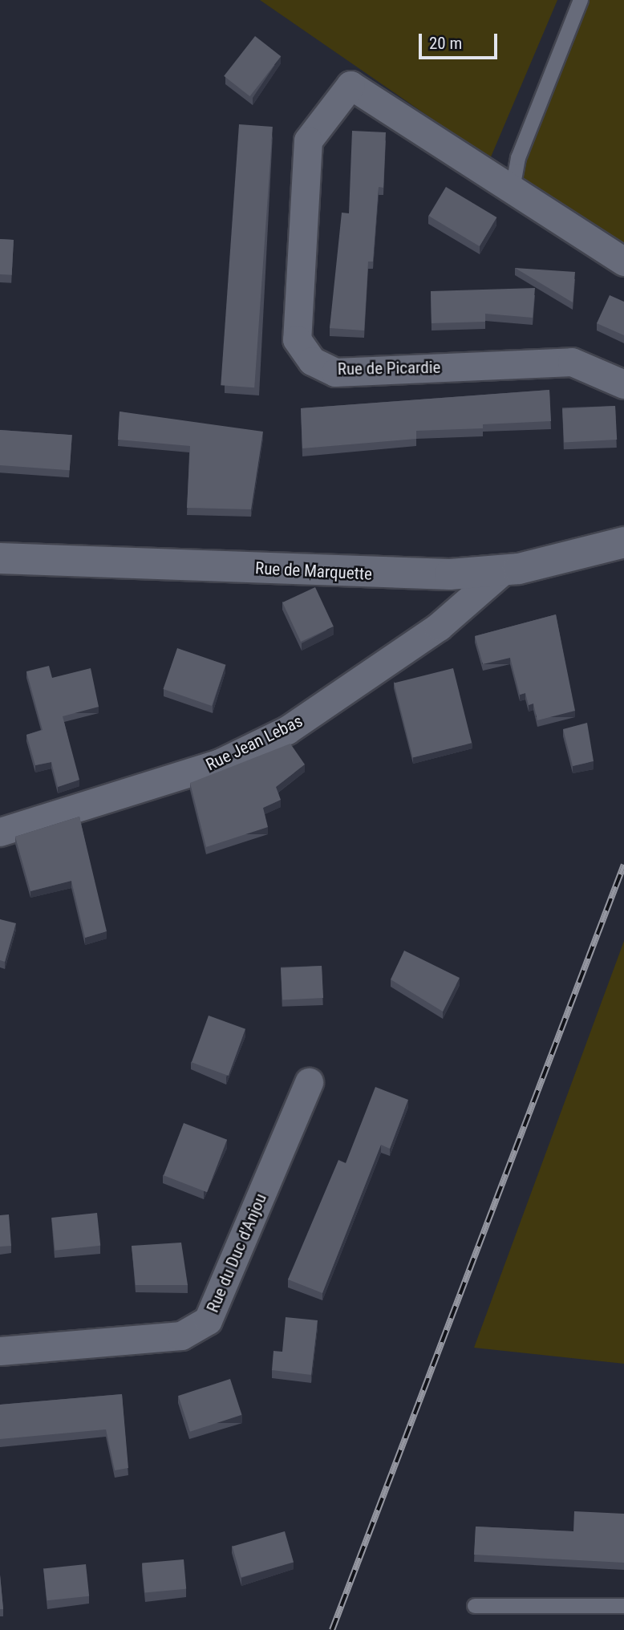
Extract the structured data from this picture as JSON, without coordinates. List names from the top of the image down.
{
  "streets": {
    "street": [
      "Rue de Picardie",
      "Rue de Marquette",
      "Rue Jean Lebas",
      "Rue du Duc d'Anjou"
    ]
  },
  "crossings": [
    ["Rue de Marquette", "Rue Jean Lebas"]
  ],
  "scale_bar": "20 m"
}
